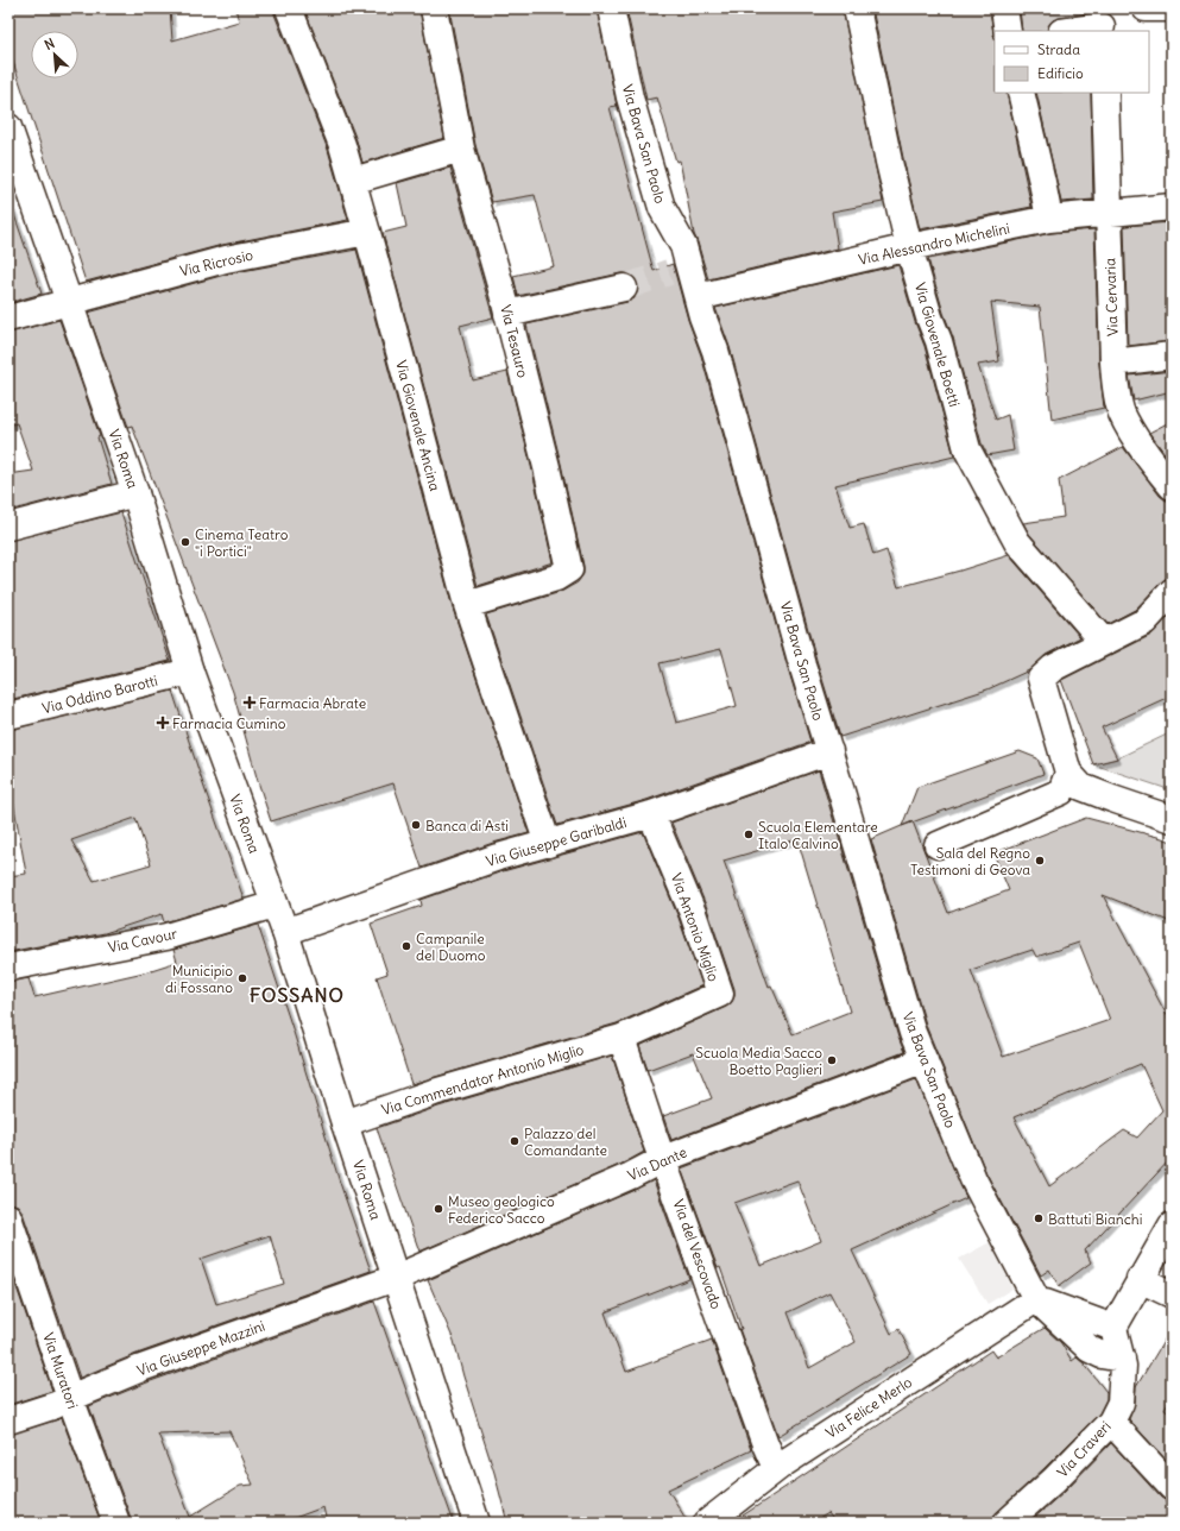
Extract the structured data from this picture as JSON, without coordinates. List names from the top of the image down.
{
  "streets": {
    "street": [
      "Via Bava San Paolo",
      "Via Alessandro Michelini",
      "Via Ricrosio",
      "Via Cervaria",
      "Via Tesauro",
      "Via Giovenale Boetti",
      "Via Giovenale Ancina",
      "Via Roma",
      "Via Oddino Barotti",
      "Via Giuseppe Garibaldi",
      "Via Antonio Miglio",
      "Via Cavour",
      "Via Commendator Antonio Miglio",
      "Via Dante",
      "Via del Vescovado",
      "Via Giuseppe Mazzini",
      "Via Muratori",
      "Via Felice Merlo",
      "Via Craveri"
    ]
  },
  "crossings": [
    ["Via Bava San Paolo", "Via Alessandro Michelini"],
    ["Via Bava San Paolo", "Via Giuseppe Garibaldi"],
    ["Via Bava San Paolo", "Via Dante"],
    ["Via Bava San Paolo", "Via Felice Merlo"],
    ["Via Bava San Paolo", "Via Craveri"],
    ["Via Alessandro Michelini", "Via Cervaria"],
    ["Via Alessandro Michelini", "Via Giovenale Boetti"],
    ["Via Ricrosio", "Via Giovenale Ancina"],
    ["Via Ricrosio", "Via Roma"],
    ["Via Tesauro", "Via Giovenale Ancina"],
    ["Via Giovenale Ancina", "Via Giuseppe Garibaldi"],
    ["Via Roma", "Via Oddino Barotti"],
    ["Via Roma", "Via Giuseppe Garibaldi"],
    ["Via Roma", "Via Cavour"],
    ["Via Roma", "Via Commendator Antonio Miglio"],
    ["Via Roma", "Via Dante"],
    ["Via Roma", "Via Giuseppe Mazzini"],
    ["Via Giuseppe Garibaldi", "Via Antonio Miglio"],
    ["Via Antonio Miglio", "Via Commendator Antonio Miglio"],
    ["Via Antonio Miglio", "Via del Vescovado"],
    ["Via Commendator Antonio Miglio", "Via del Vescovado"],
    ["Via Dante", "Via del Vescovado"],
    ["Via Dante", "Via Giuseppe Mazzini"],
    ["Via del Vescovado", "Via Felice Merlo"],
    ["Via Giuseppe Mazzini", "Via Muratori"]
  ],
  "districts": ["FOSSANO"],
  "places": {
    "other": [
      "Cinema Teatro \"i Portici\"",
      "Banca di Asti",
      "Scuola Elementare Italo Calvino",
      "Sala del Regno Testimoni di Geova",
      "Campanile del Duomo",
      "Municipio di Fossano",
      "Scuola Media Sacco Boetto Paglieri",
      "Palazzo del Comandante",
      "Museo geologico Federico Sacco",
      "Battuti Bianchi"
    ],
    "health": ["Farmacia Abrate", "Farmacia Cumino"]
  },
  "legend": ["Strada", "Edificio"],
  "north": "top left"
}
